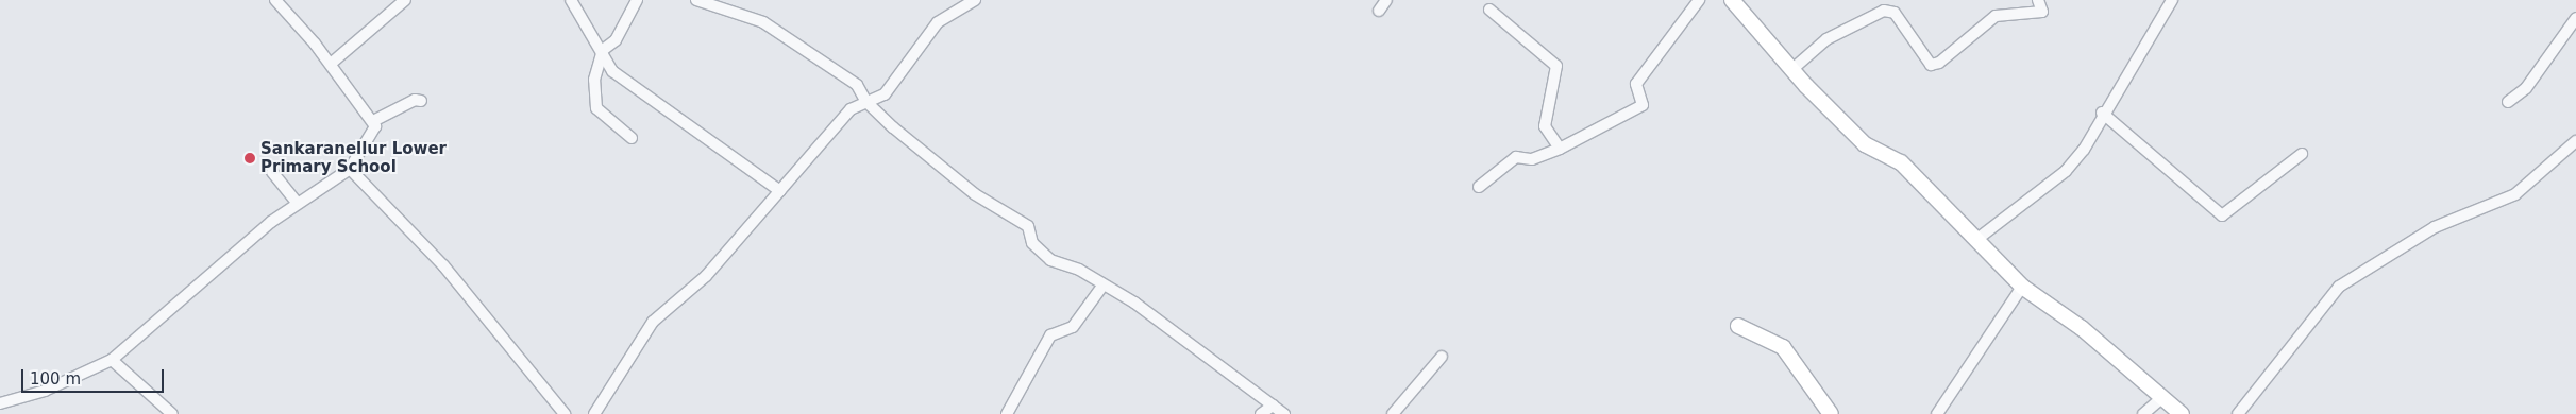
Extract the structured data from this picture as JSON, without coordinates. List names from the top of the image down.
{
  "places": ["Sankaranellur Lower Primary School"],
  "scale_bar": "100 m"
}
